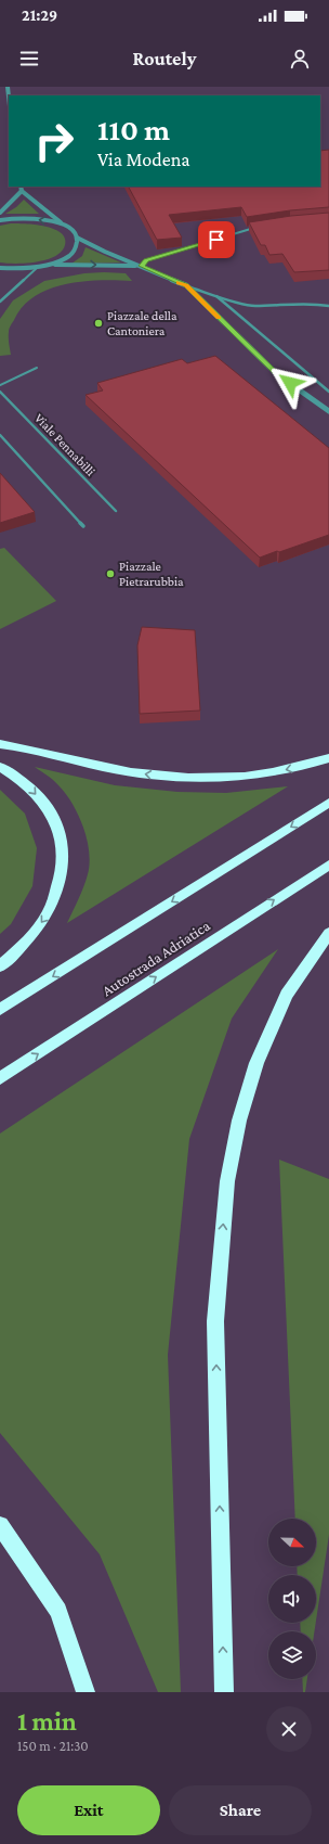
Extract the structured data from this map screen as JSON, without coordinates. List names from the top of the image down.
{
  "streets": {
    "highway": ["Autostrada Adriatica"],
    "street": ["Viale Pennabilli"]
  },
  "places": ["Piazzale della Cantoniera", "Piazzale Pietrarubbia"],
  "north": "right",
  "page": {
    "status": "21:29",
    "header": "Routely",
    "turn": ["110 m", "Via Modena"],
    "heading": ["1 min", "150 m · 21:30"],
    "buttons": ["Exit", "Share"]
  }
}
